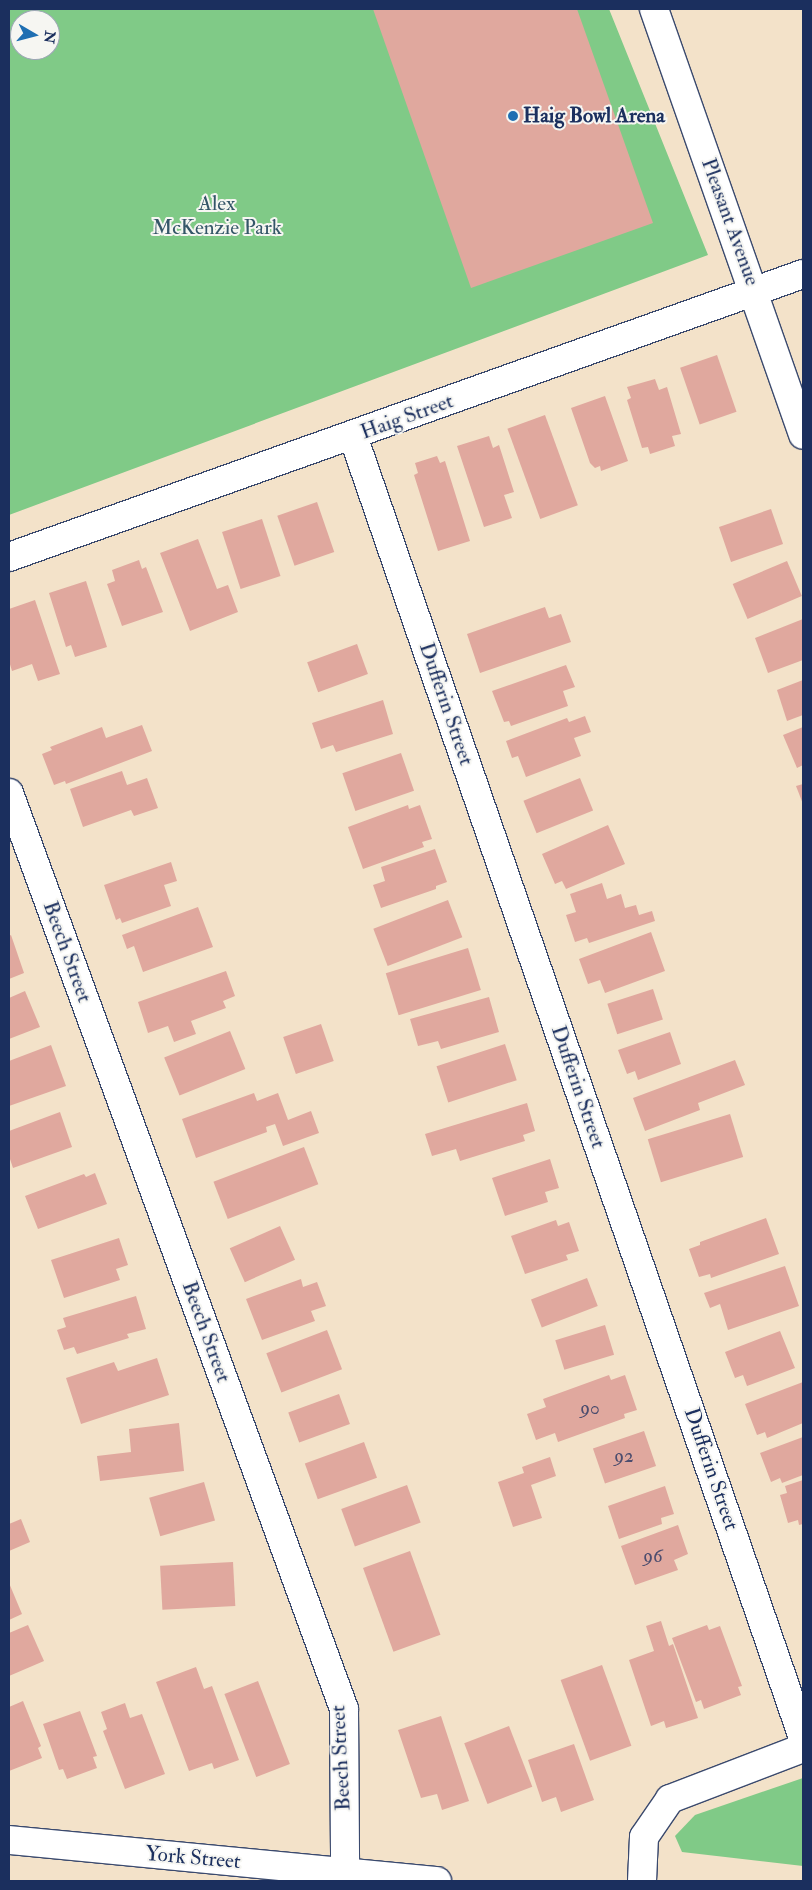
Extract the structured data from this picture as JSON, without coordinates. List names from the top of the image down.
{
  "streets": {
    "street": [
      "Pleasant Avenue",
      "Haig Street",
      "Dufferin Street",
      "Beech Street",
      "York Street"
    ]
  },
  "crossings": [
    ["Pleasant Avenue", "Haig Street"],
    ["Haig Street", "Dufferin Street"],
    ["Beech Street", "York Street"]
  ],
  "parks": ["Alex McKenzie Park"],
  "places": ["Haig Bowl Arena"],
  "house_numbers": ["90", "92", "96"],
  "north": "right"
}
